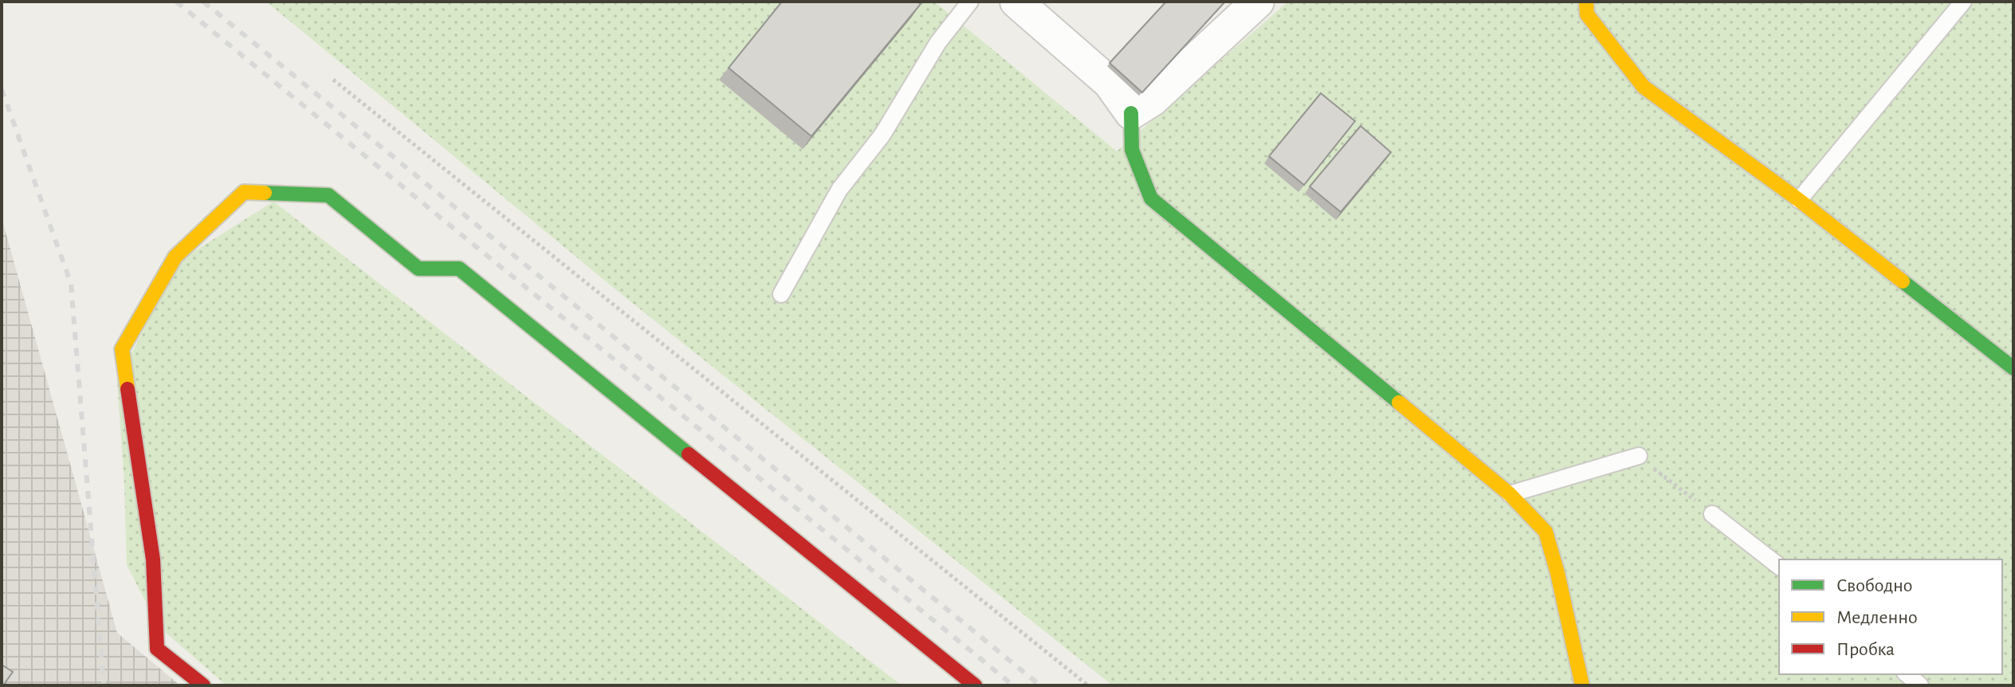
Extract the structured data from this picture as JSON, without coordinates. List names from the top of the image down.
{
  "legend": ["Свободно", "Медленно", "Пробка"]
}
